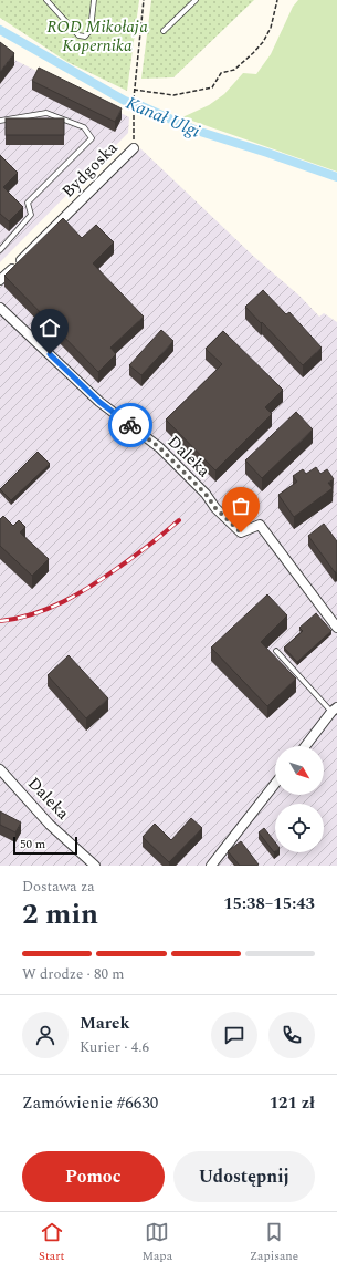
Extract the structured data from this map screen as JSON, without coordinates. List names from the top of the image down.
{
  "streets": {
    "street": ["Bydgoska", "Daleka"]
  },
  "water": ["Kanał Ulgi"],
  "parks": ["ROD Mikołaja Kopernika"],
  "scale_bar": "50 m",
  "north": "bottom right",
  "page": {
    "scale": "50 m",
    "heading": ["2 min", "Dostawa za", "15:38–15:43"],
    "panel": [
      "Marek",
      "Kurier · 4.6",
      "Zamówienie #6630",
      "121 zł"
    ],
    "bar": "W drodze · 80 m",
    "buttons": ["Pomoc", "Udostępnij"],
    "tabs": ["Start", "Mapa", "Zapisane"]
  }
}
